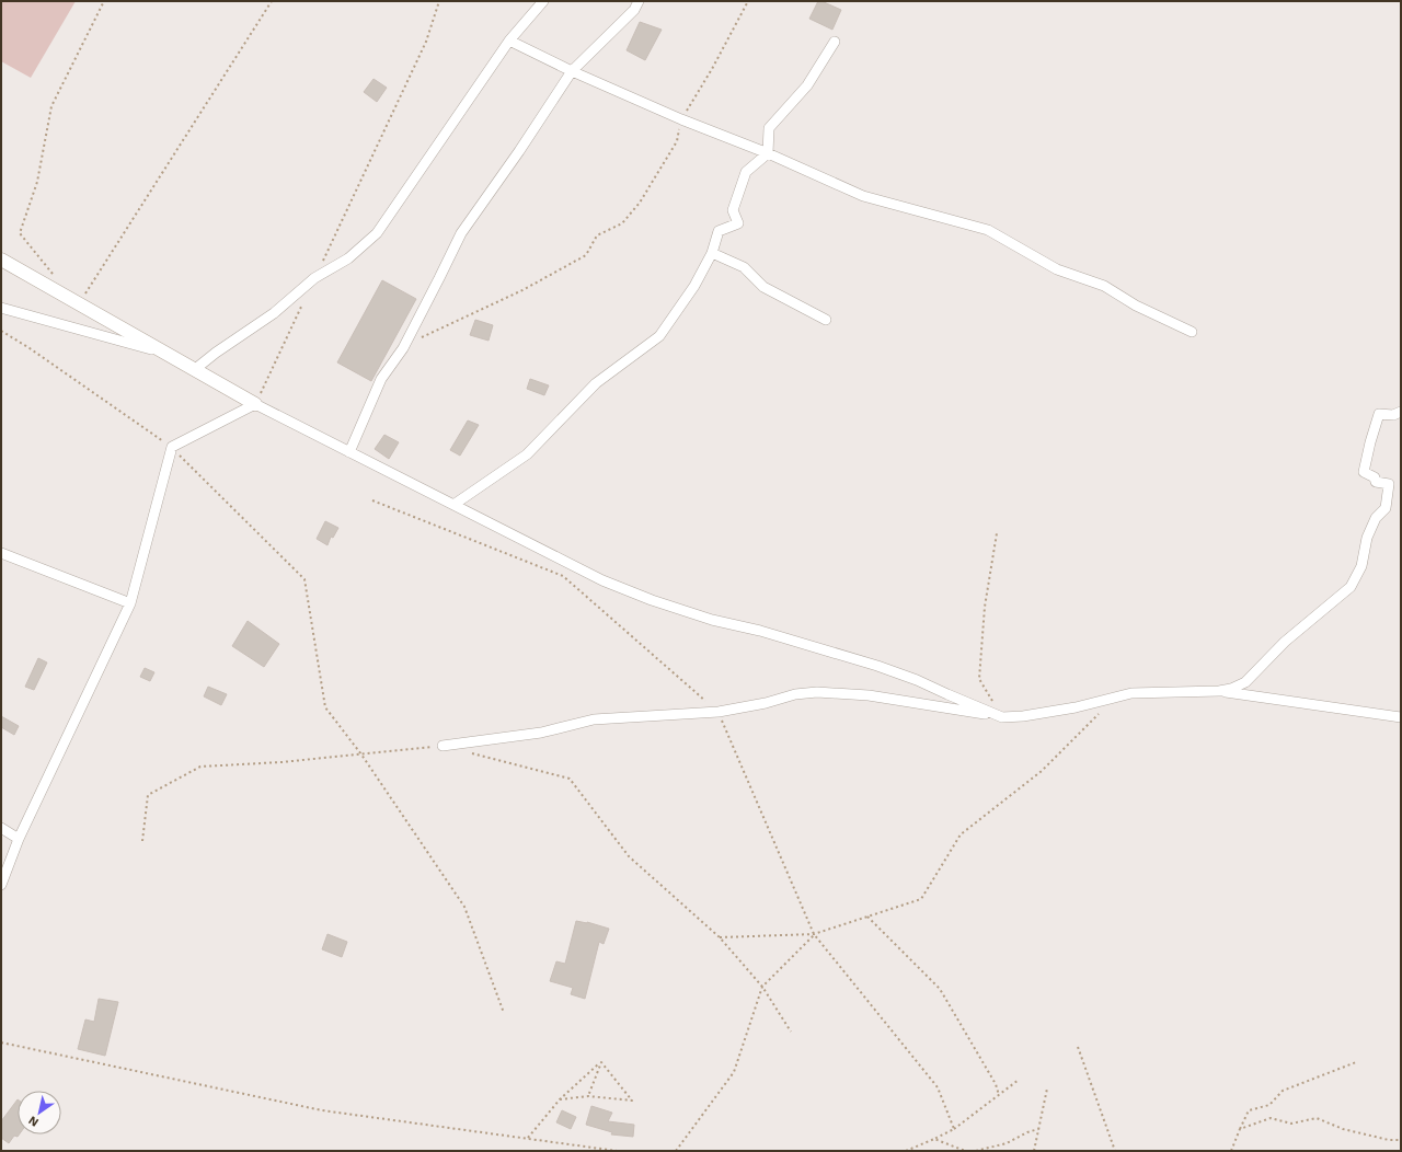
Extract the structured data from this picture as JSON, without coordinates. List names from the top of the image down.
{
  "north": "bottom left"
}
